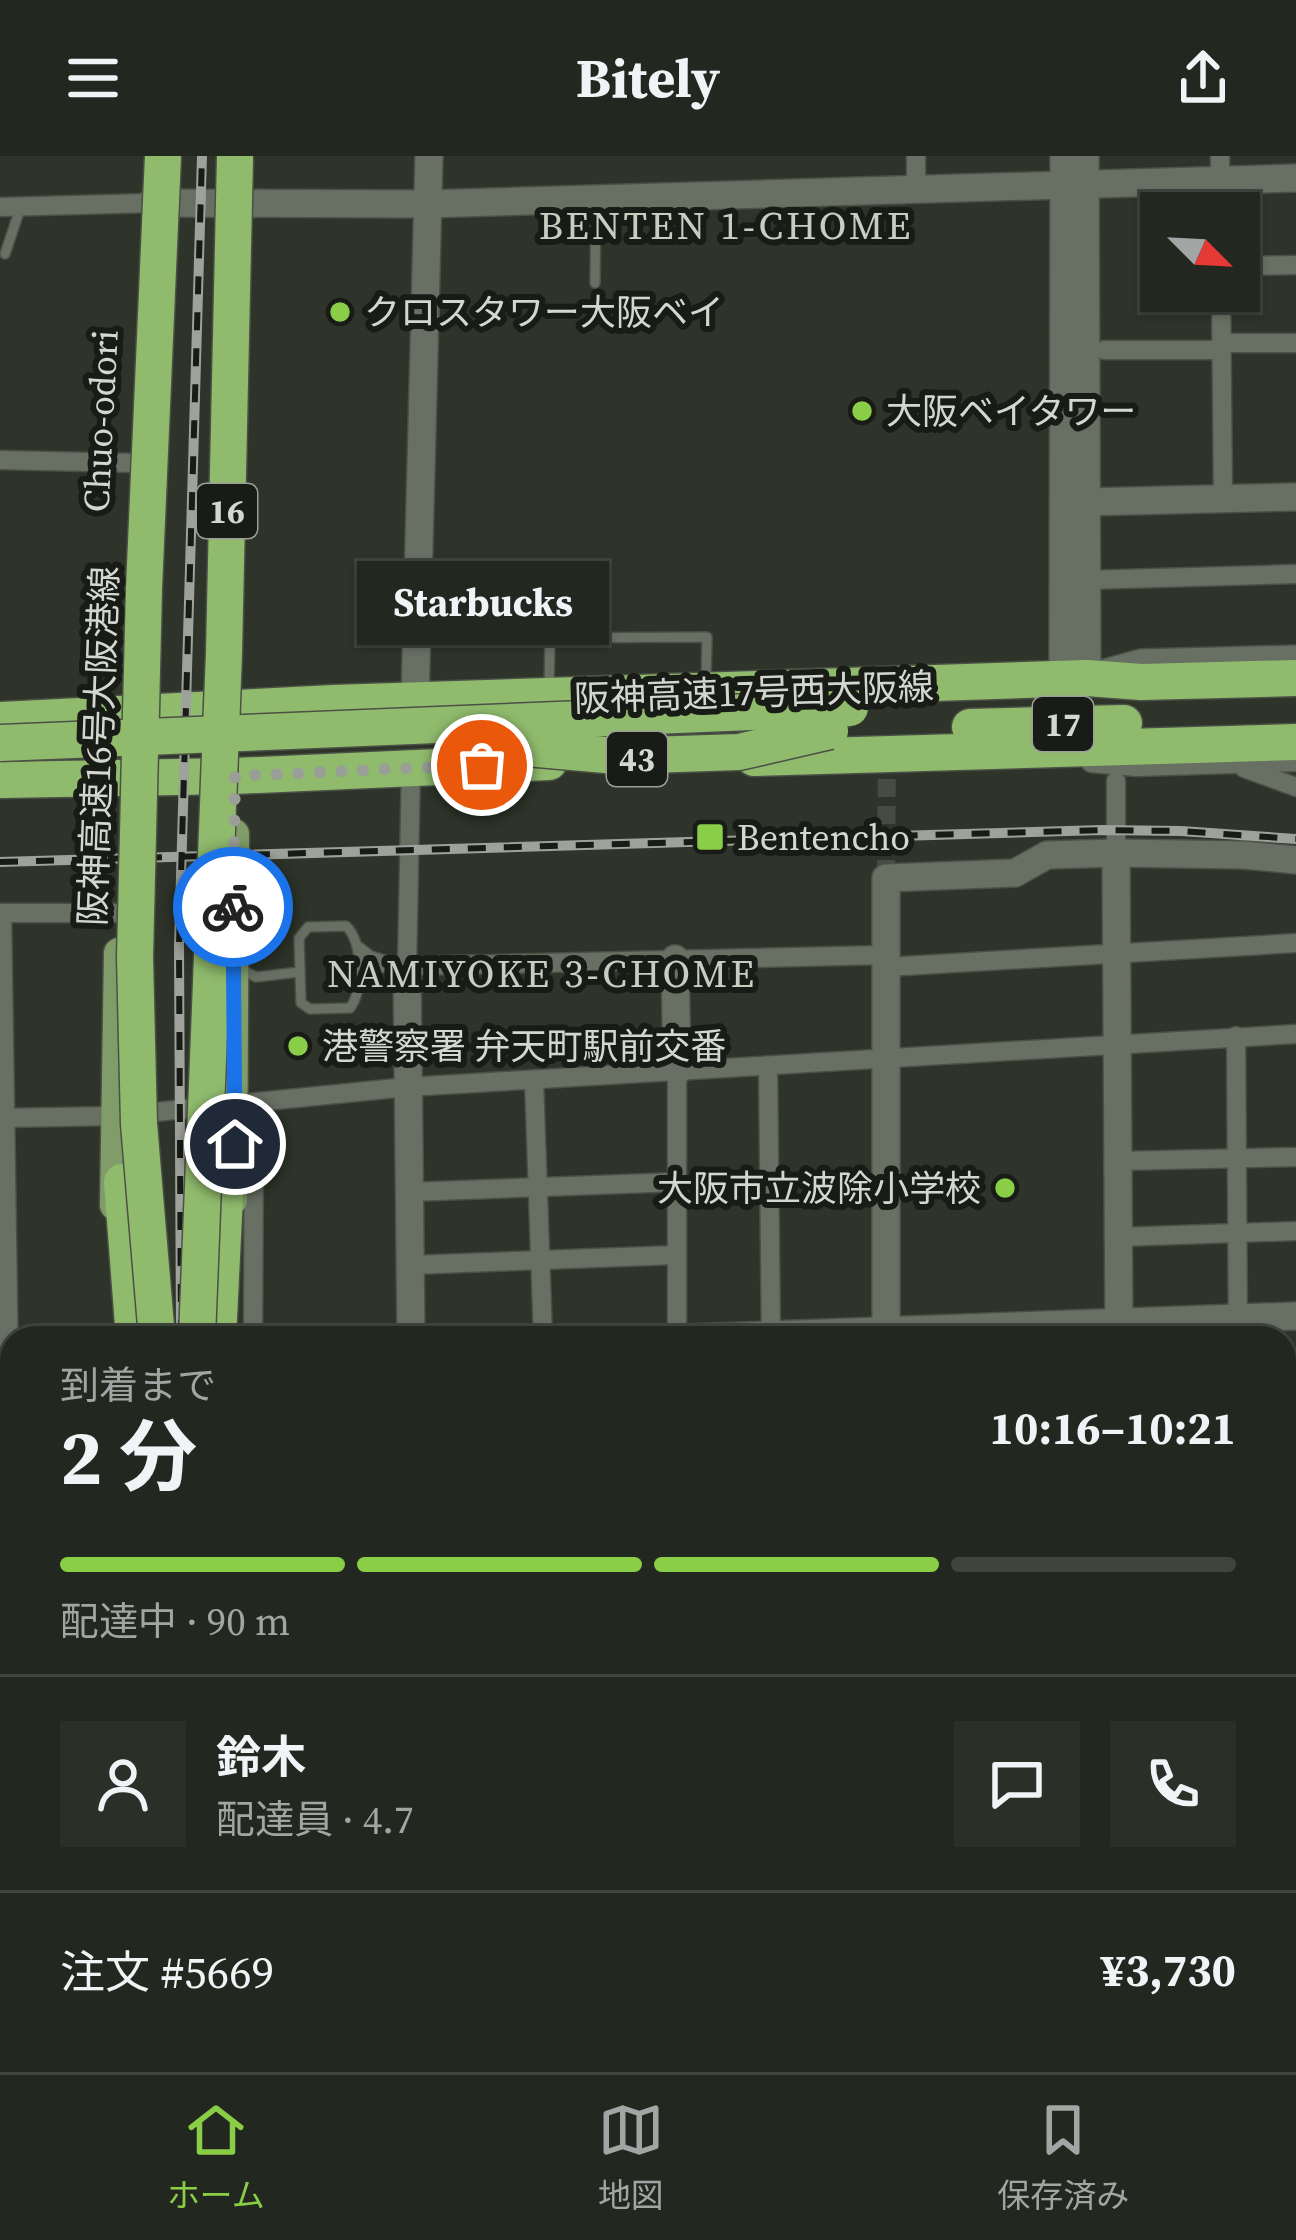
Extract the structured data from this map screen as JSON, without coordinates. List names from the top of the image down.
{
  "streets": {
    "highway": [
      "16",
      "阪神高速17号西大阪線",
      "17",
      "阪神高速16号大阪港線",
      "43"
    ],
    "main road": ["Chuo-odori"]
  },
  "crossings": [
    ["Chuo-odori", "阪神高速16号大阪港線"],
    ["Chuo-odori", "43"],
    ["阪神高速16号大阪港線", "43"]
  ],
  "districts": ["BENTEN 1-CHOME", "NAMIYOKE 3-CHOME"],
  "places": {
    "other": [
      "クロスタワー大阪ベイ",
      "大阪ベイタワー",
      "Starbucks",
      "港警察署 弁天町駅前交番",
      "大阪市立波除小学校"
    ],
    "transit": ["Bentencho"]
  },
  "north": "bottom right",
  "page": {
    "header": "Bitely",
    "bubble": "Starbucks",
    "heading": ["2 分", "到着まで", "10:16–10:21"],
    "panel": [
      "鈴木",
      "配達員 · 4.7",
      "注文 #5669",
      "¥3,730"
    ],
    "bar": "配達中 · 90 m",
    "tabs": ["ホーム", "地図", "保存済み"]
  }
}
